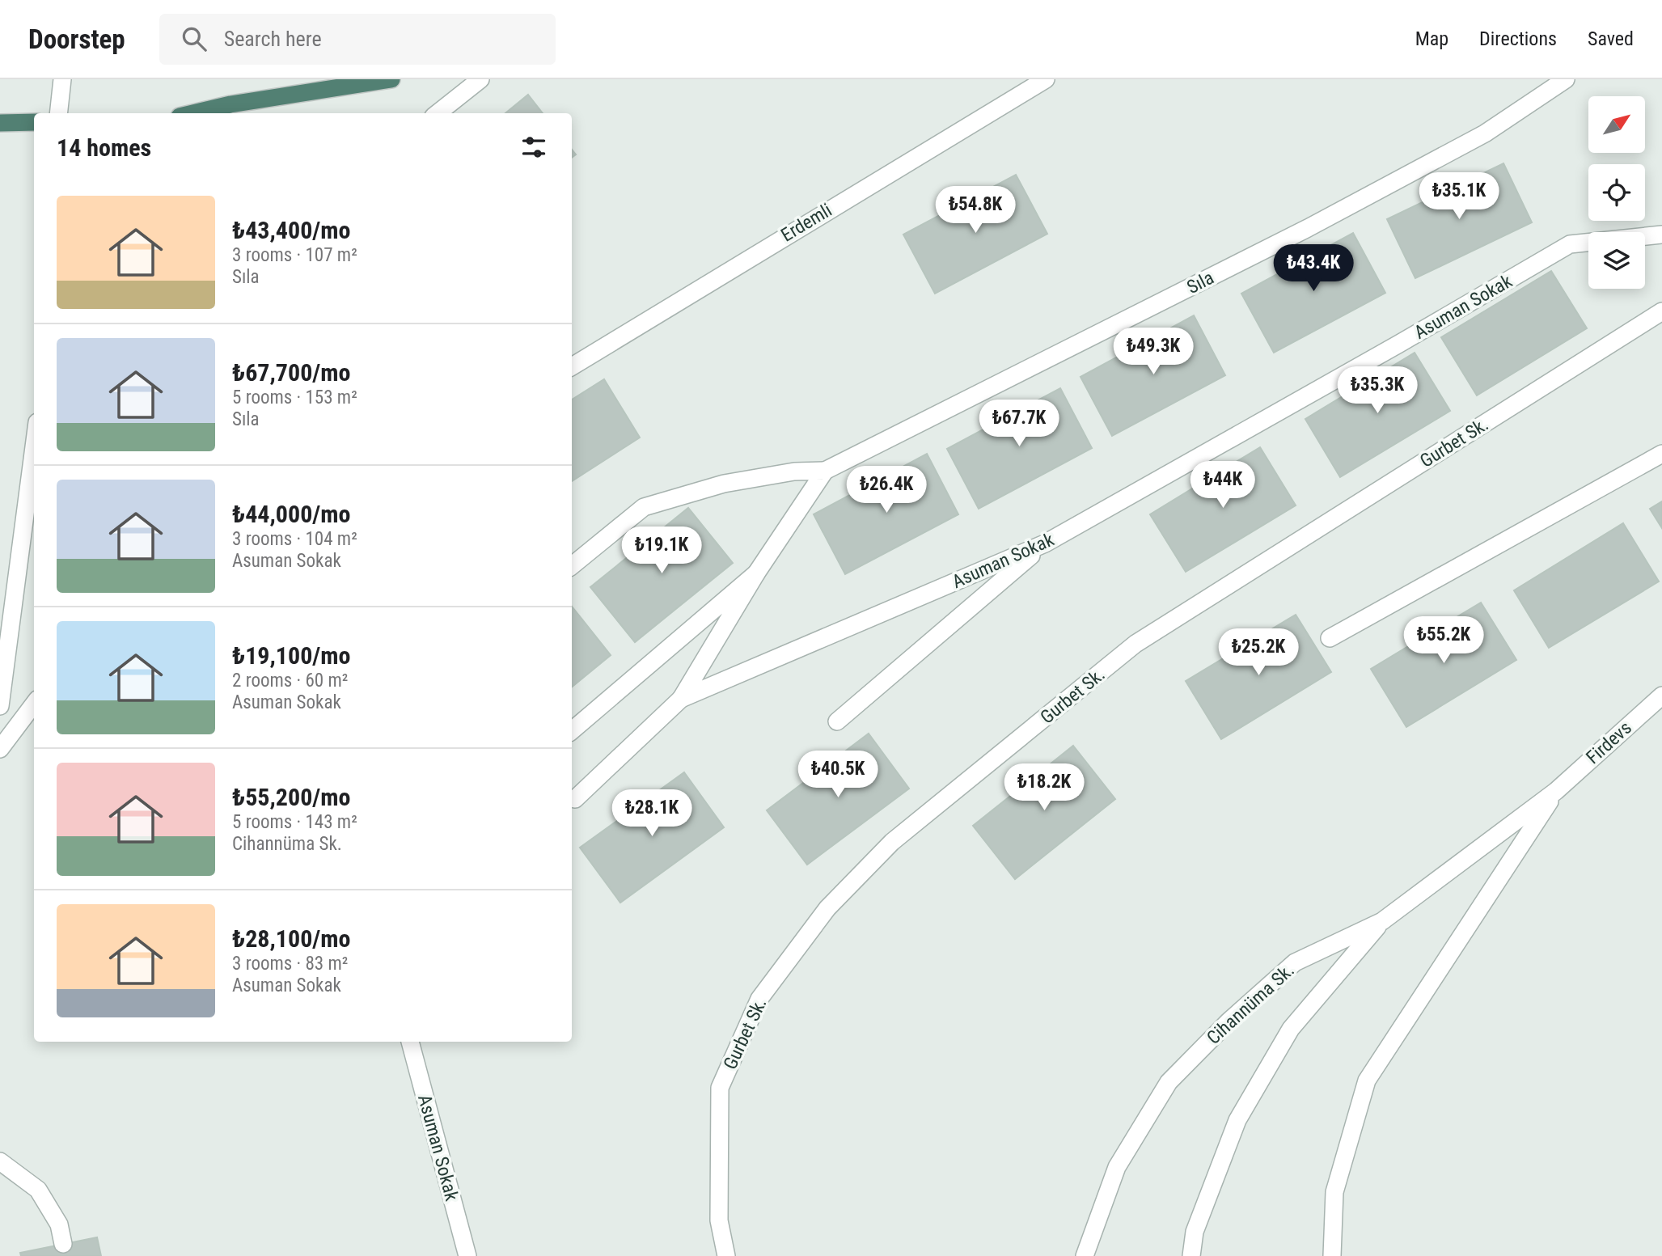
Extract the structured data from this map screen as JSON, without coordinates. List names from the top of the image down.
{
  "streets": {
    "street": [
      "Erdemli",
      "Sıla",
      "Asuman Sokak",
      "Gurbet Sk.",
      "Firdevs",
      "Cihannüma Sk."
    ]
  },
  "crossings": [
    ["Firdevs", "Cihannüma Sk."]
  ],
  "north": "top right",
  "page": {
    "header": "Doorstep",
    "search": "Search here",
    "nav": ["Map", "Directions", "Saved"],
    "heading": "14 homes",
    "price": [
      "₺35.1K",
      "₺54.8K",
      "₺43.4K",
      "₺49.3K",
      "₺35.3K",
      "₺67.7K",
      "₺44K",
      "₺26.4K",
      "₺19.1K",
      "₺55.2K",
      "₺25.2K",
      "₺40.5K",
      "₺18.2K",
      "₺28.1K"
    ],
    "list": [
      {
        "name": "₺43,400/mo",
        "note": "3 rooms · 107 m² · Sıla"
      },
      {
        "name": "₺67,700/mo",
        "note": "5 rooms · 153 m² · Sıla"
      },
      {
        "name": "₺44,000/mo",
        "note": "3 rooms · 104 m² · Asuman Sokak"
      },
      {
        "name": "₺19,100/mo",
        "note": "2 rooms · 60 m² · Asuman Sokak"
      },
      {
        "name": "₺55,200/mo",
        "note": "5 rooms · 143 m² · Cihannüma Sk."
      },
      {
        "name": "₺28,100/mo",
        "note": "3 rooms · 83 m² · Asuman Sokak"
      }
    ]
  }
}
